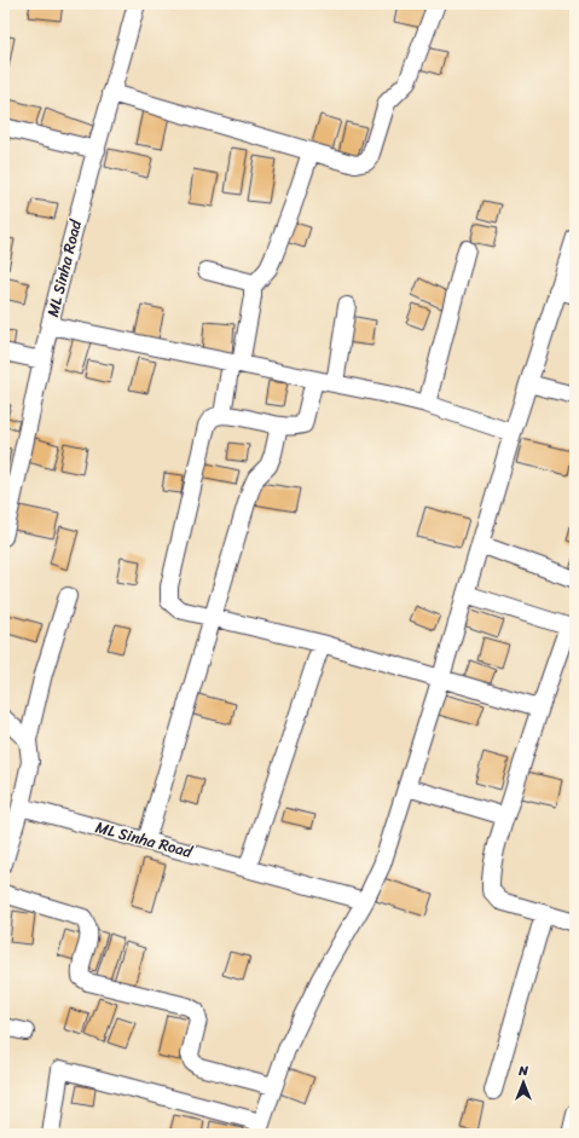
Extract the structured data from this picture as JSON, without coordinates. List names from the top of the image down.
{
  "streets": {
    "street": ["ML Sinha Road"]
  },
  "north": "top"
}
